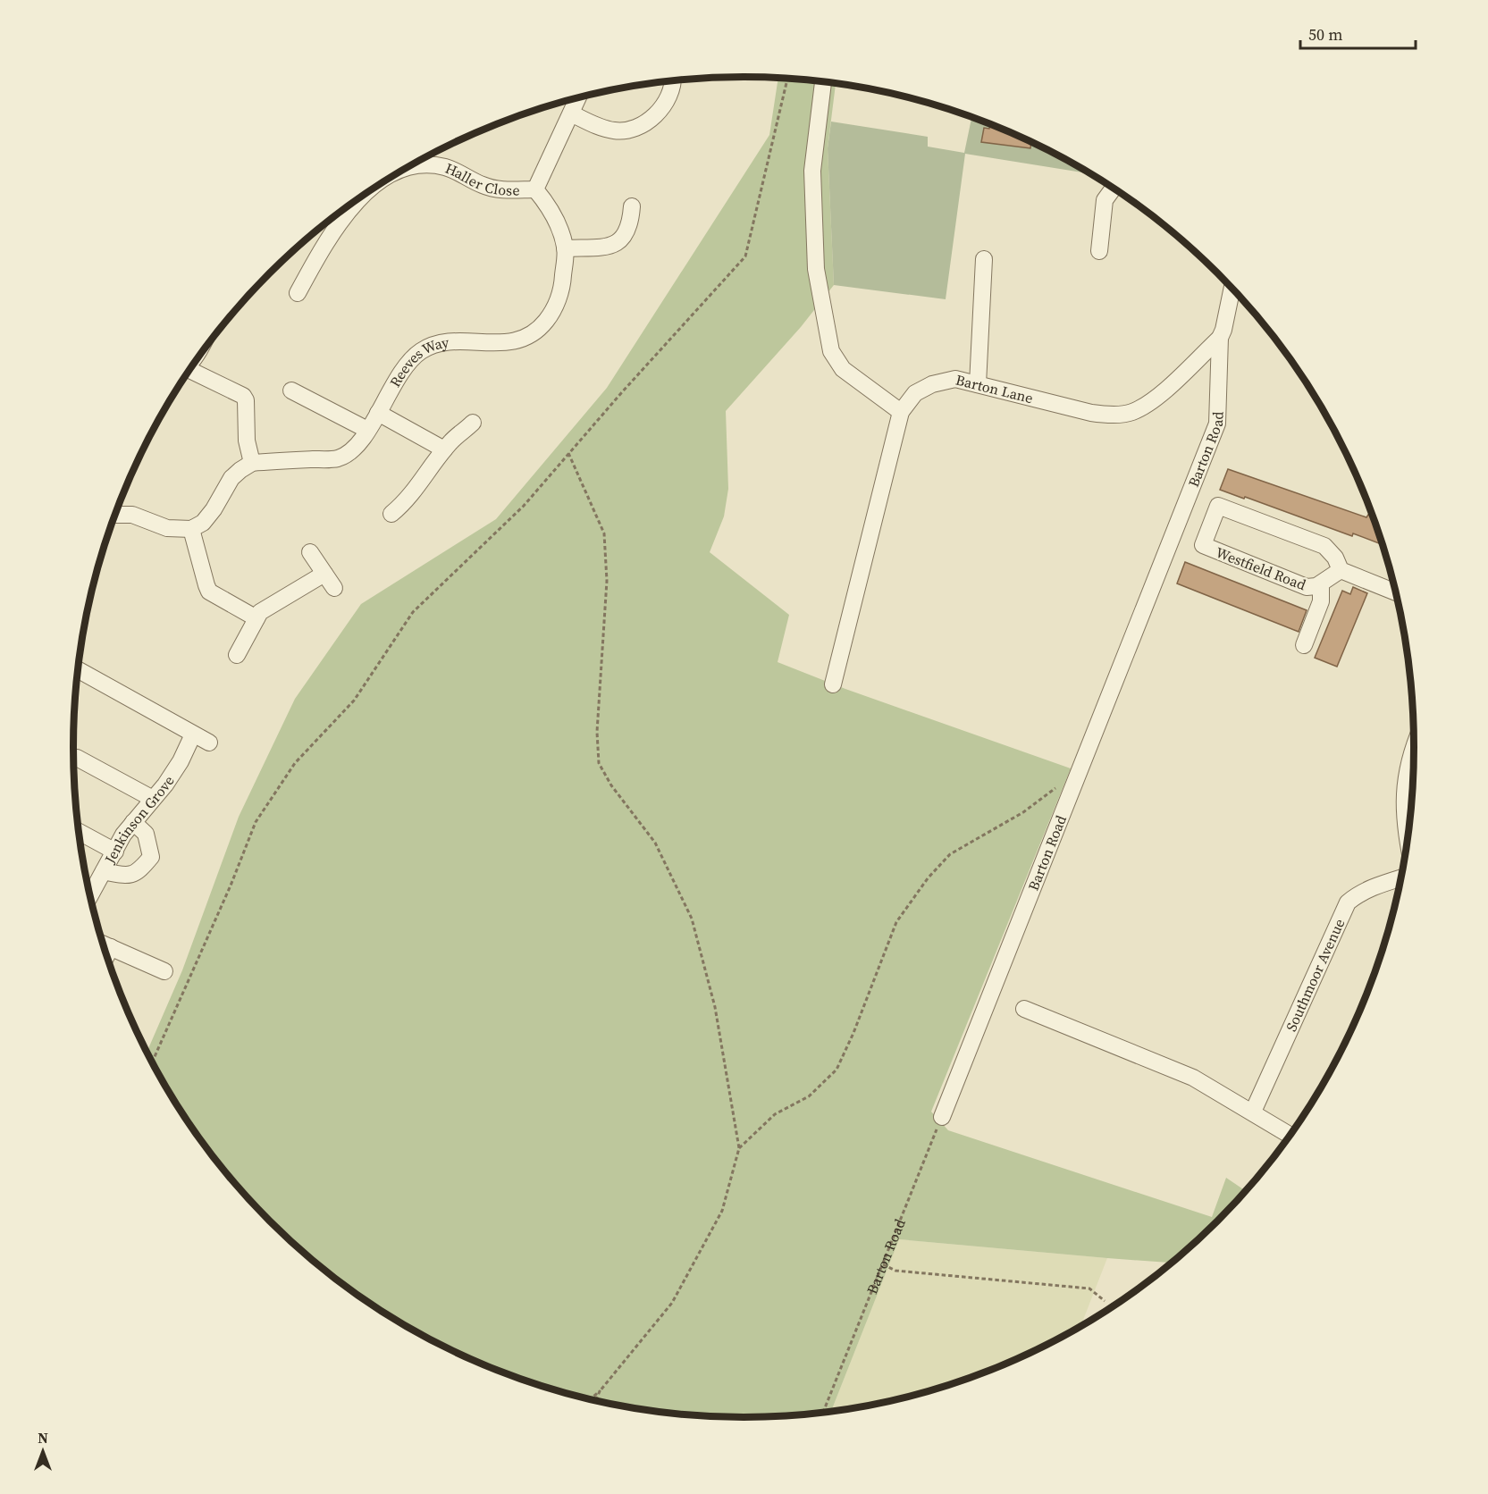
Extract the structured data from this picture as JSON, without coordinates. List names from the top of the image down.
{
  "streets": {
    "street": [
      "Haller Close",
      "Reeves Way",
      "Barton Lane",
      "Barton Road",
      "Westfield Road",
      "Jenkinson Grove",
      "Southmoor Avenue"
    ]
  },
  "crossings": [
    ["Haller Close", "Reeves Way"],
    ["Barton Lane", "Barton Road"]
  ],
  "scale_bar": "50 m",
  "north": "top"
}
